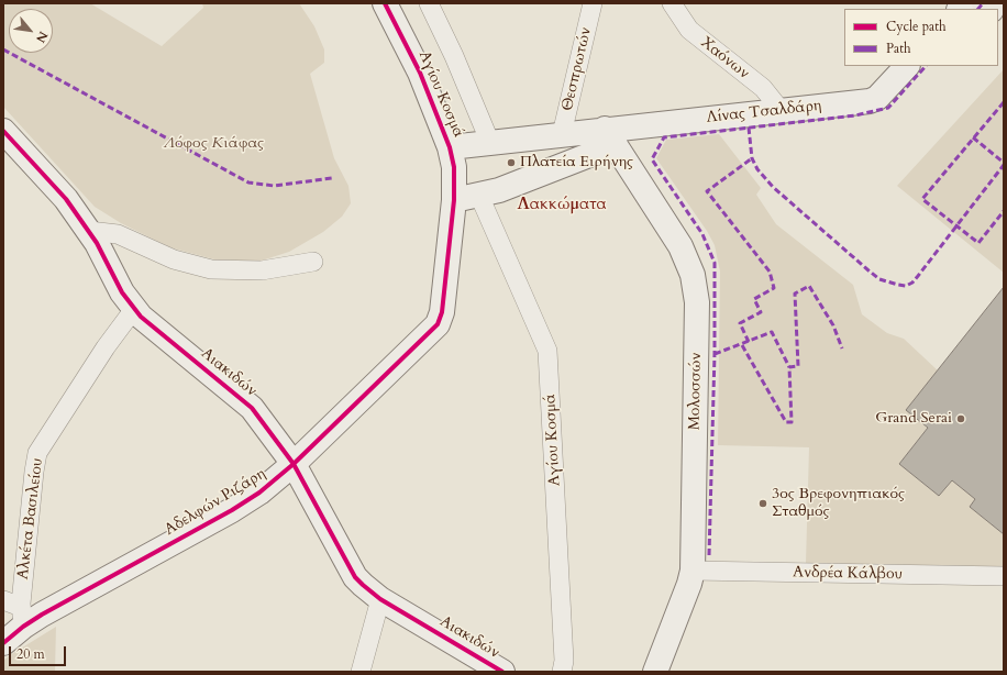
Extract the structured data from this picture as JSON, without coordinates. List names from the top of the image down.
{
  "streets": {
    "street": [
      "Χαόνων",
      "Θεσπρωτών",
      "Αγίου Κοσμά",
      "Λίνας Τσαλδάρη",
      "Αιακιδών",
      "Μολοσσών",
      "Αδελφών Ριζάρη",
      "Αλκέτα Βασιλείου",
      "Ανδρέα Κάλβου"
    ]
  },
  "crossings": [
    ["Χαόνων", "Λίνας Τσαλδάρη"],
    ["Αγίου Κοσμά", "Αδελφών Ριζάρη"],
    ["Λίνας Τσαλδάρη", "Μολοσσών"],
    ["Αιακιδών", "Αδελφών Ριζάρη"],
    ["Αιακιδών", "Αλκέτα Βασιλείου"],
    ["Μολοσσών", "Ανδρέα Κάλβου"],
    ["Αδελφών Ριζάρη", "Αλκέτα Βασιλείου"]
  ],
  "districts": ["Λακκώματα"],
  "parks": ["Λόφος Κιάφας"],
  "places": ["Πλατεία Ειρήνης", "Grand Serai", "3ος Βρεφονηπιακός Σταθμός"],
  "legend": ["Cycle path", "Path"],
  "scale_bar": "20 m",
  "north": "bottom right"
}
